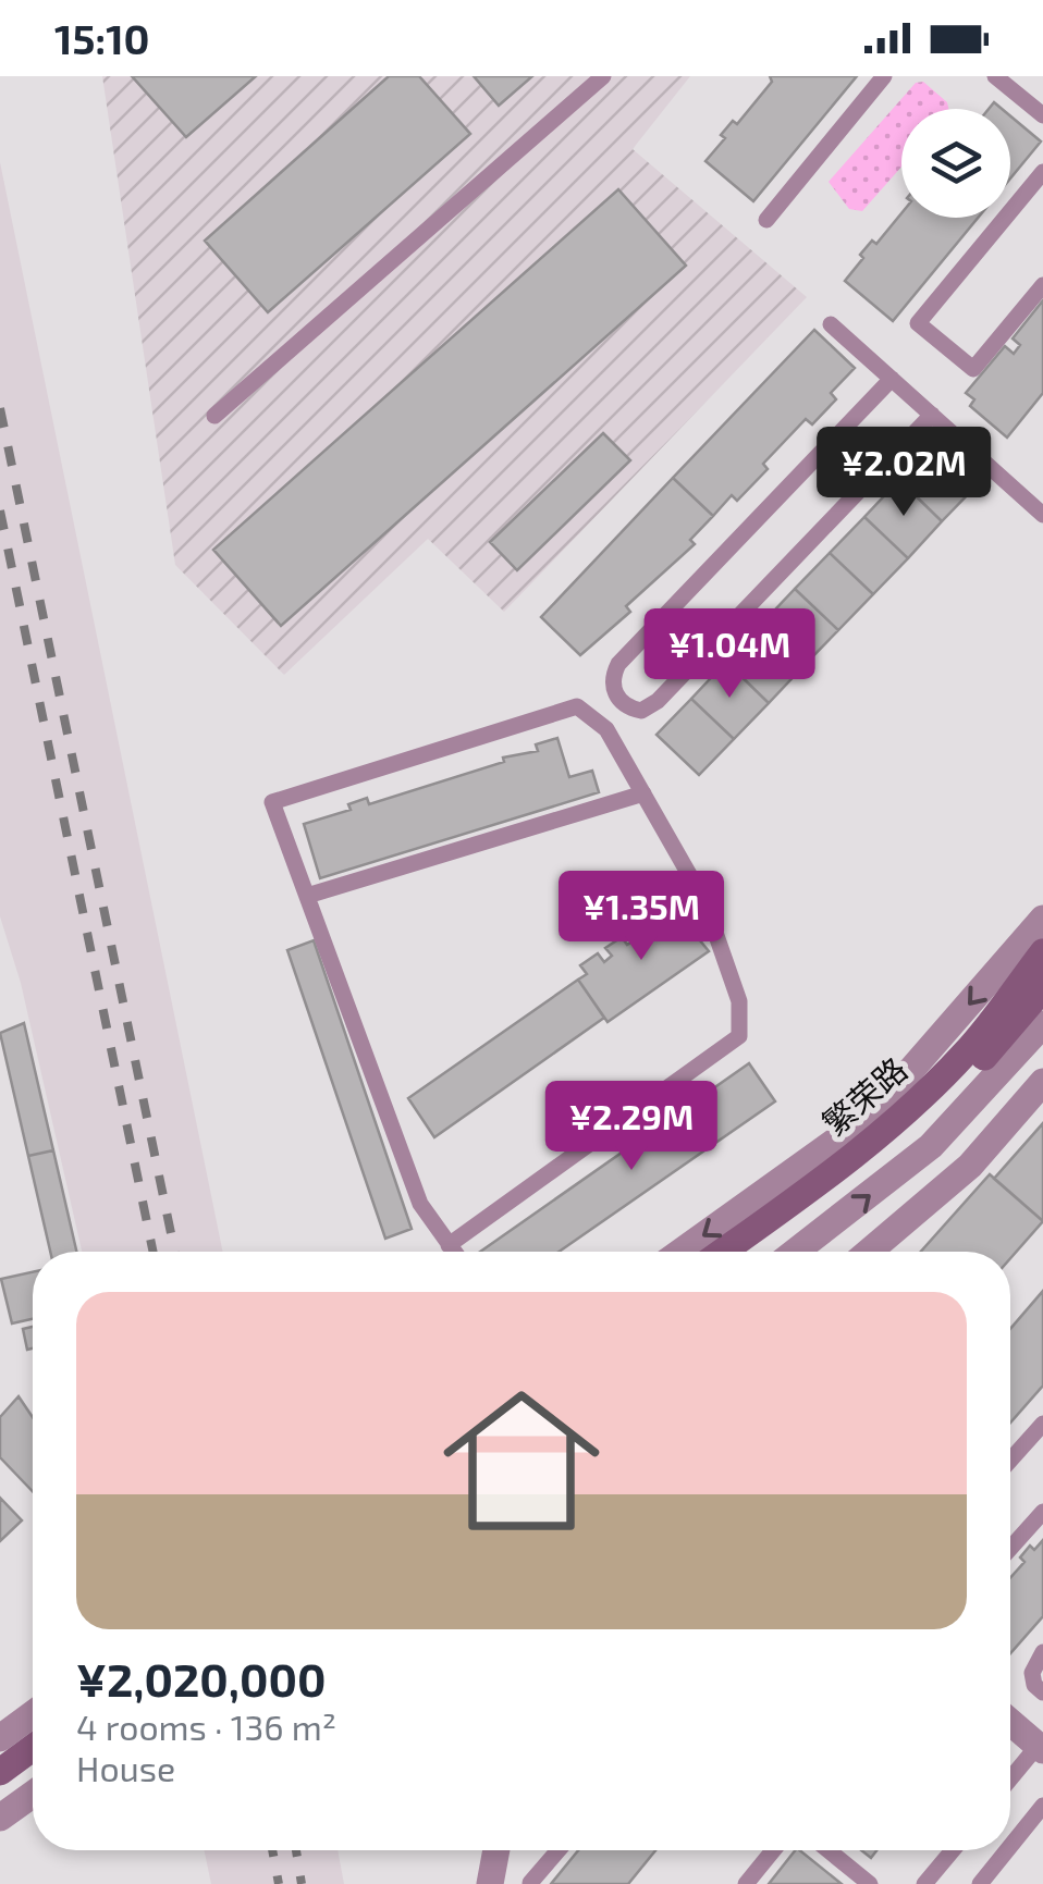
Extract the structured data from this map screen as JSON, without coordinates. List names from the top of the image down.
{
  "streets": {
    "main road": ["繁荣路"]
  },
  "page": {
    "status": "15:10",
    "price": [
      "¥2.02M",
      "¥1.04M",
      "¥1.35M",
      "¥2.29M"
    ],
    "list": [
      {
        "name": "¥2,020,000",
        "note": "4 rooms · 136 m² · House"
      }
    ]
  }
}
